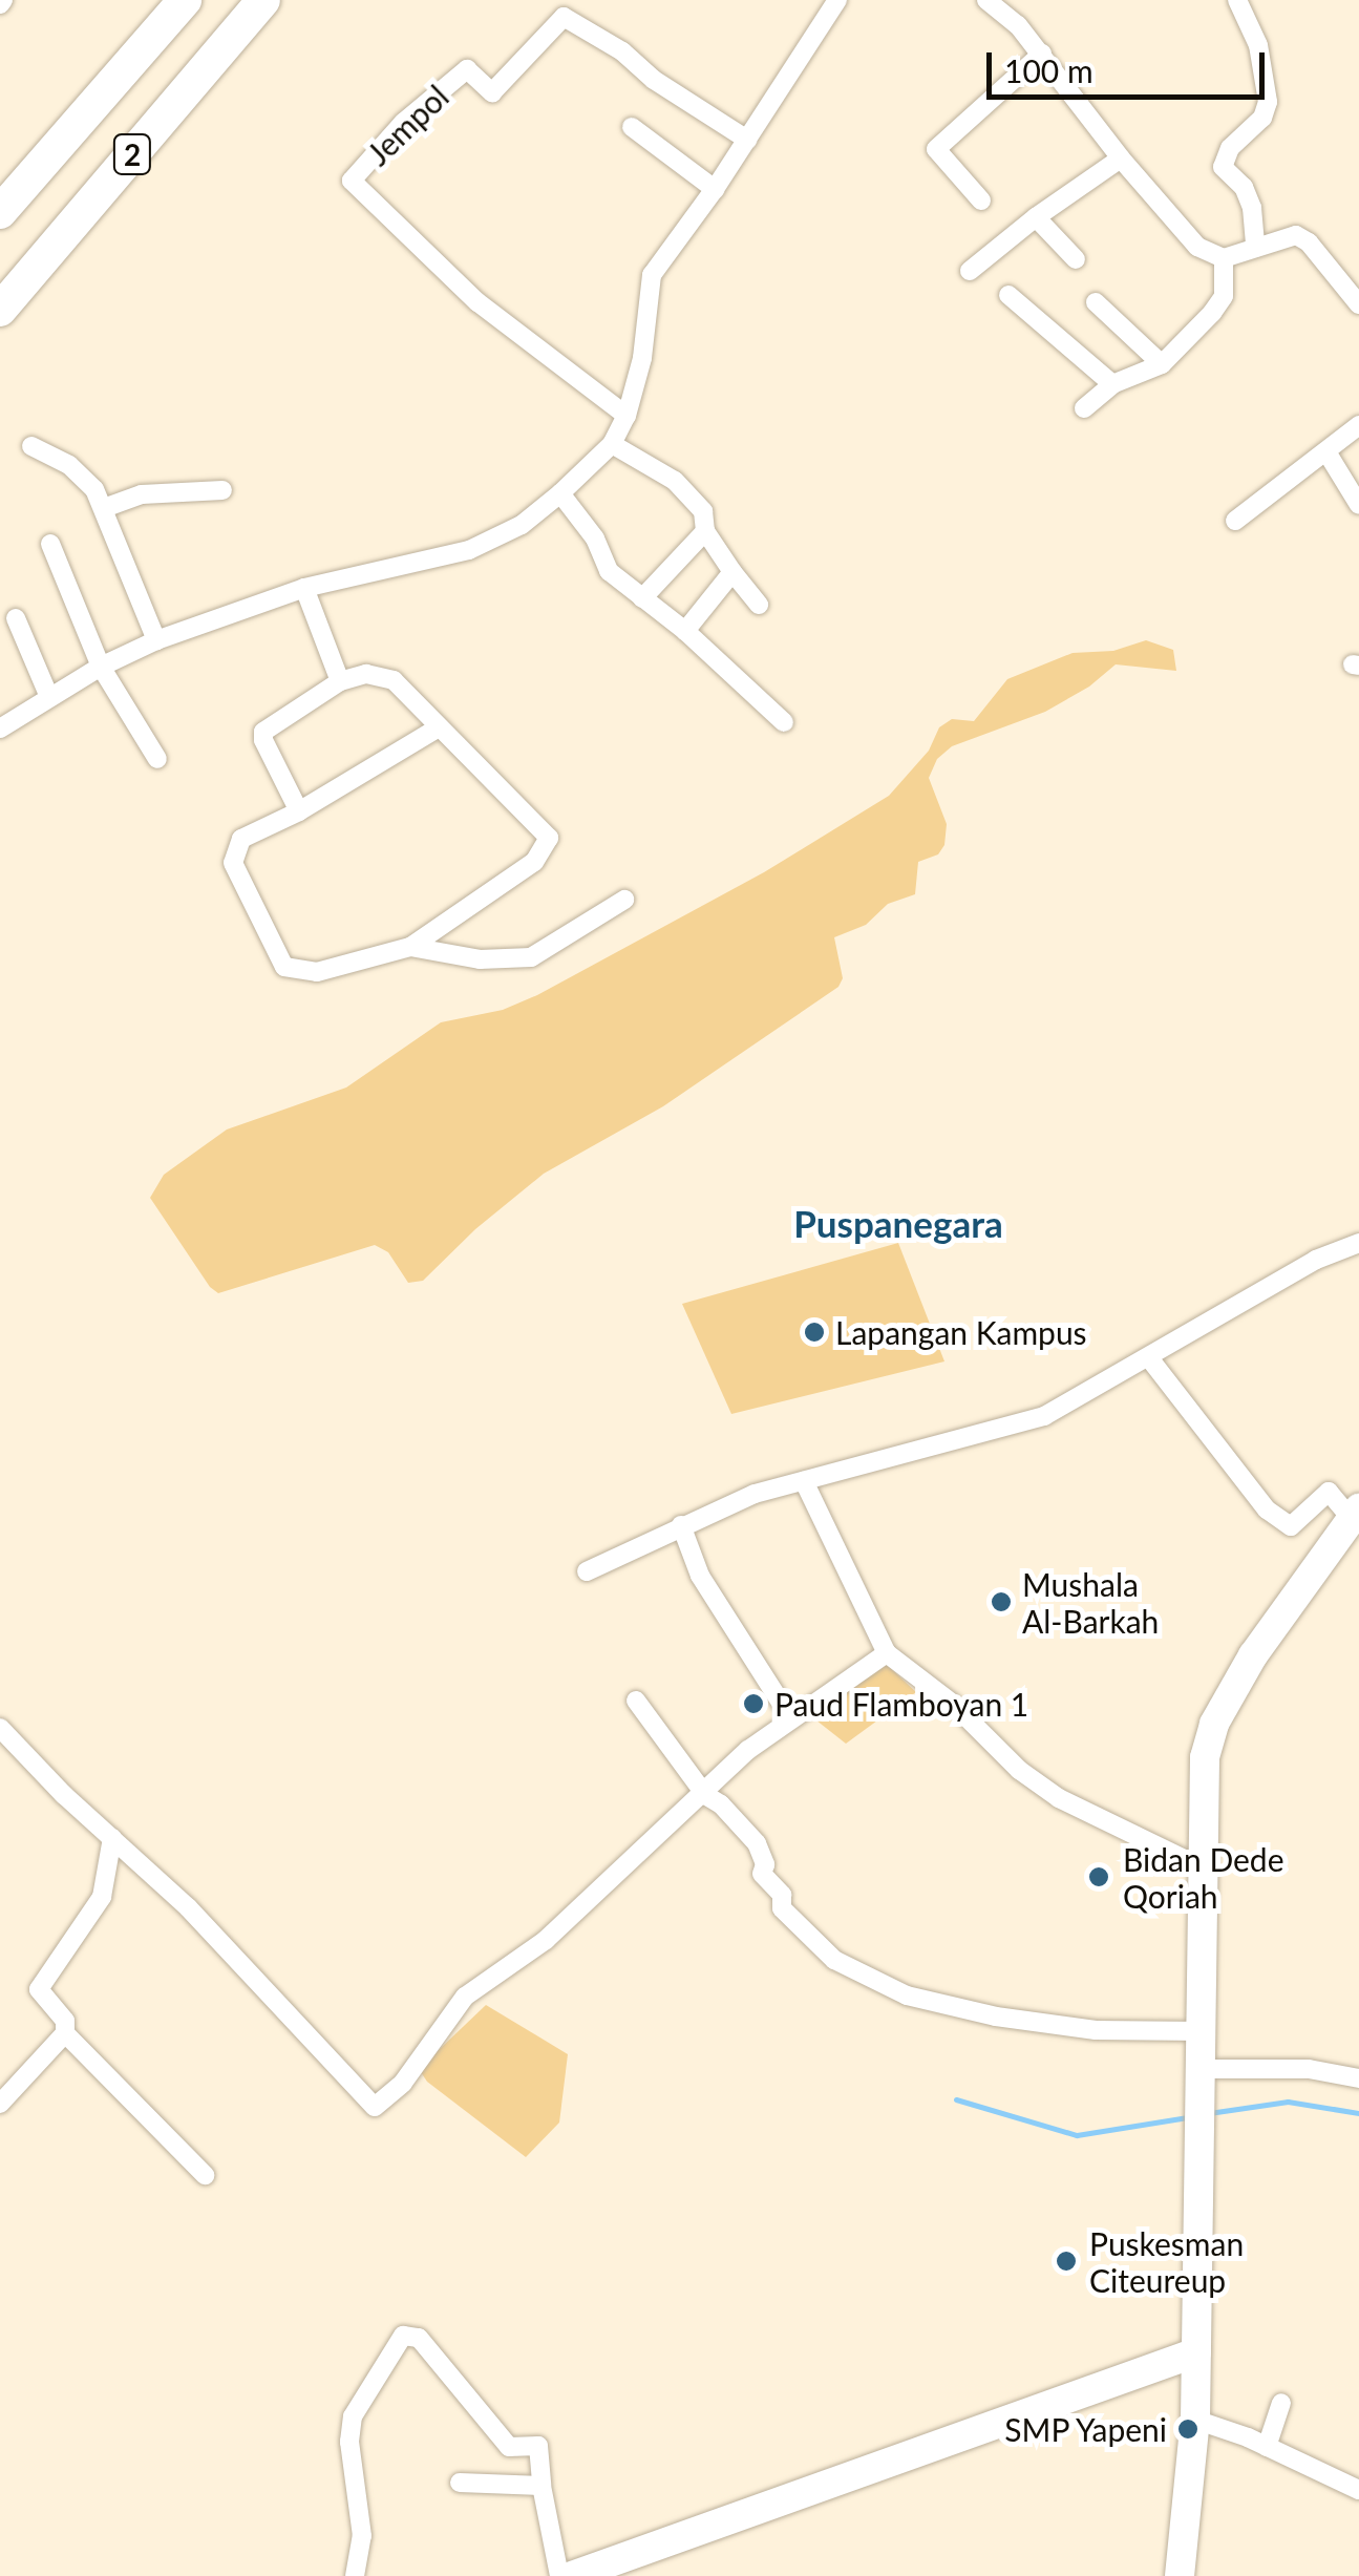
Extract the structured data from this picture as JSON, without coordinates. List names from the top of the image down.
{
  "streets": {
    "highway": ["2"],
    "street": ["Jempol"]
  },
  "districts": ["Puspanegara"],
  "places": [
    "Lapangan Kampus",
    "Mushala Al-Barkah",
    "Paud Flamboyan 1",
    "Bidan Dede Qoriah",
    "Puskesman Citeureup",
    "SMP Yapeni"
  ],
  "scale_bar": "100 m"
}
